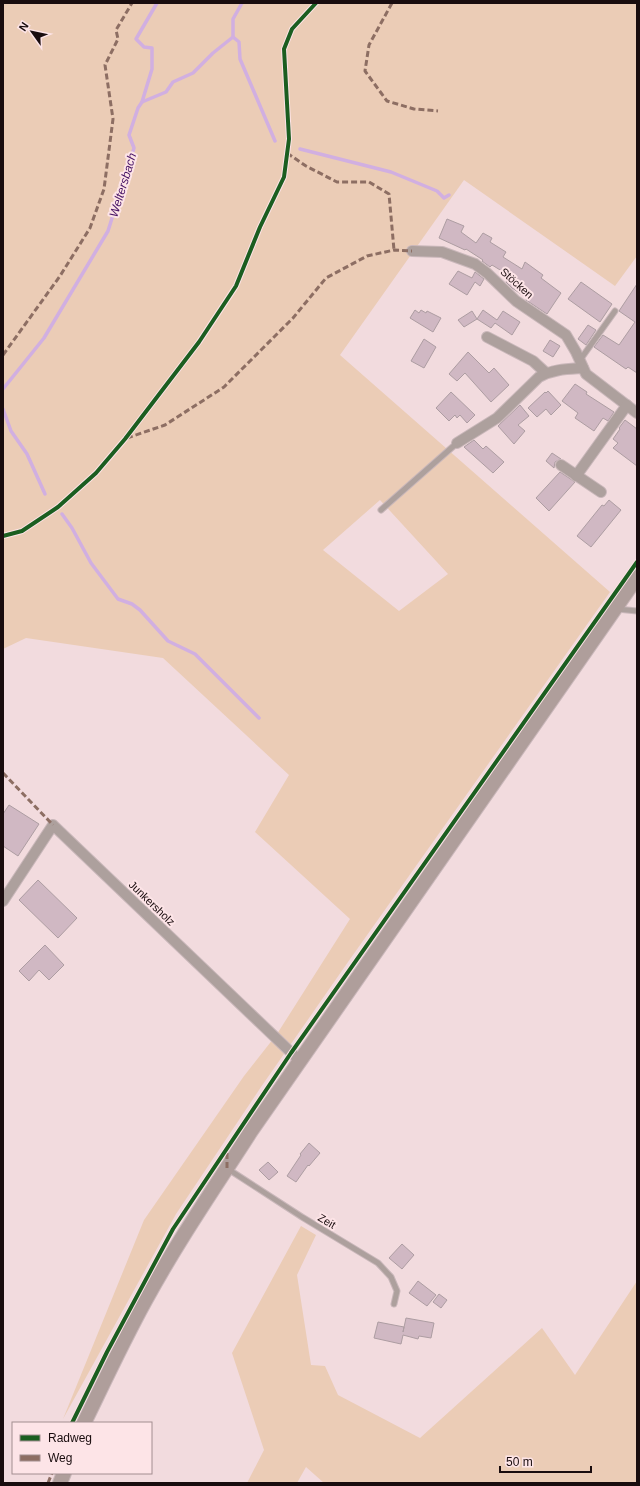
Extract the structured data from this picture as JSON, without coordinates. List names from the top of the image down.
{
  "streets": {
    "street": ["Stöcken", "Junkersholz"],
    "lane": ["Zeit"]
  },
  "water": ["Weltersbach"],
  "legend": ["Radweg", "Weg"],
  "scale_bar": "50 m",
  "north": "top left"
}
